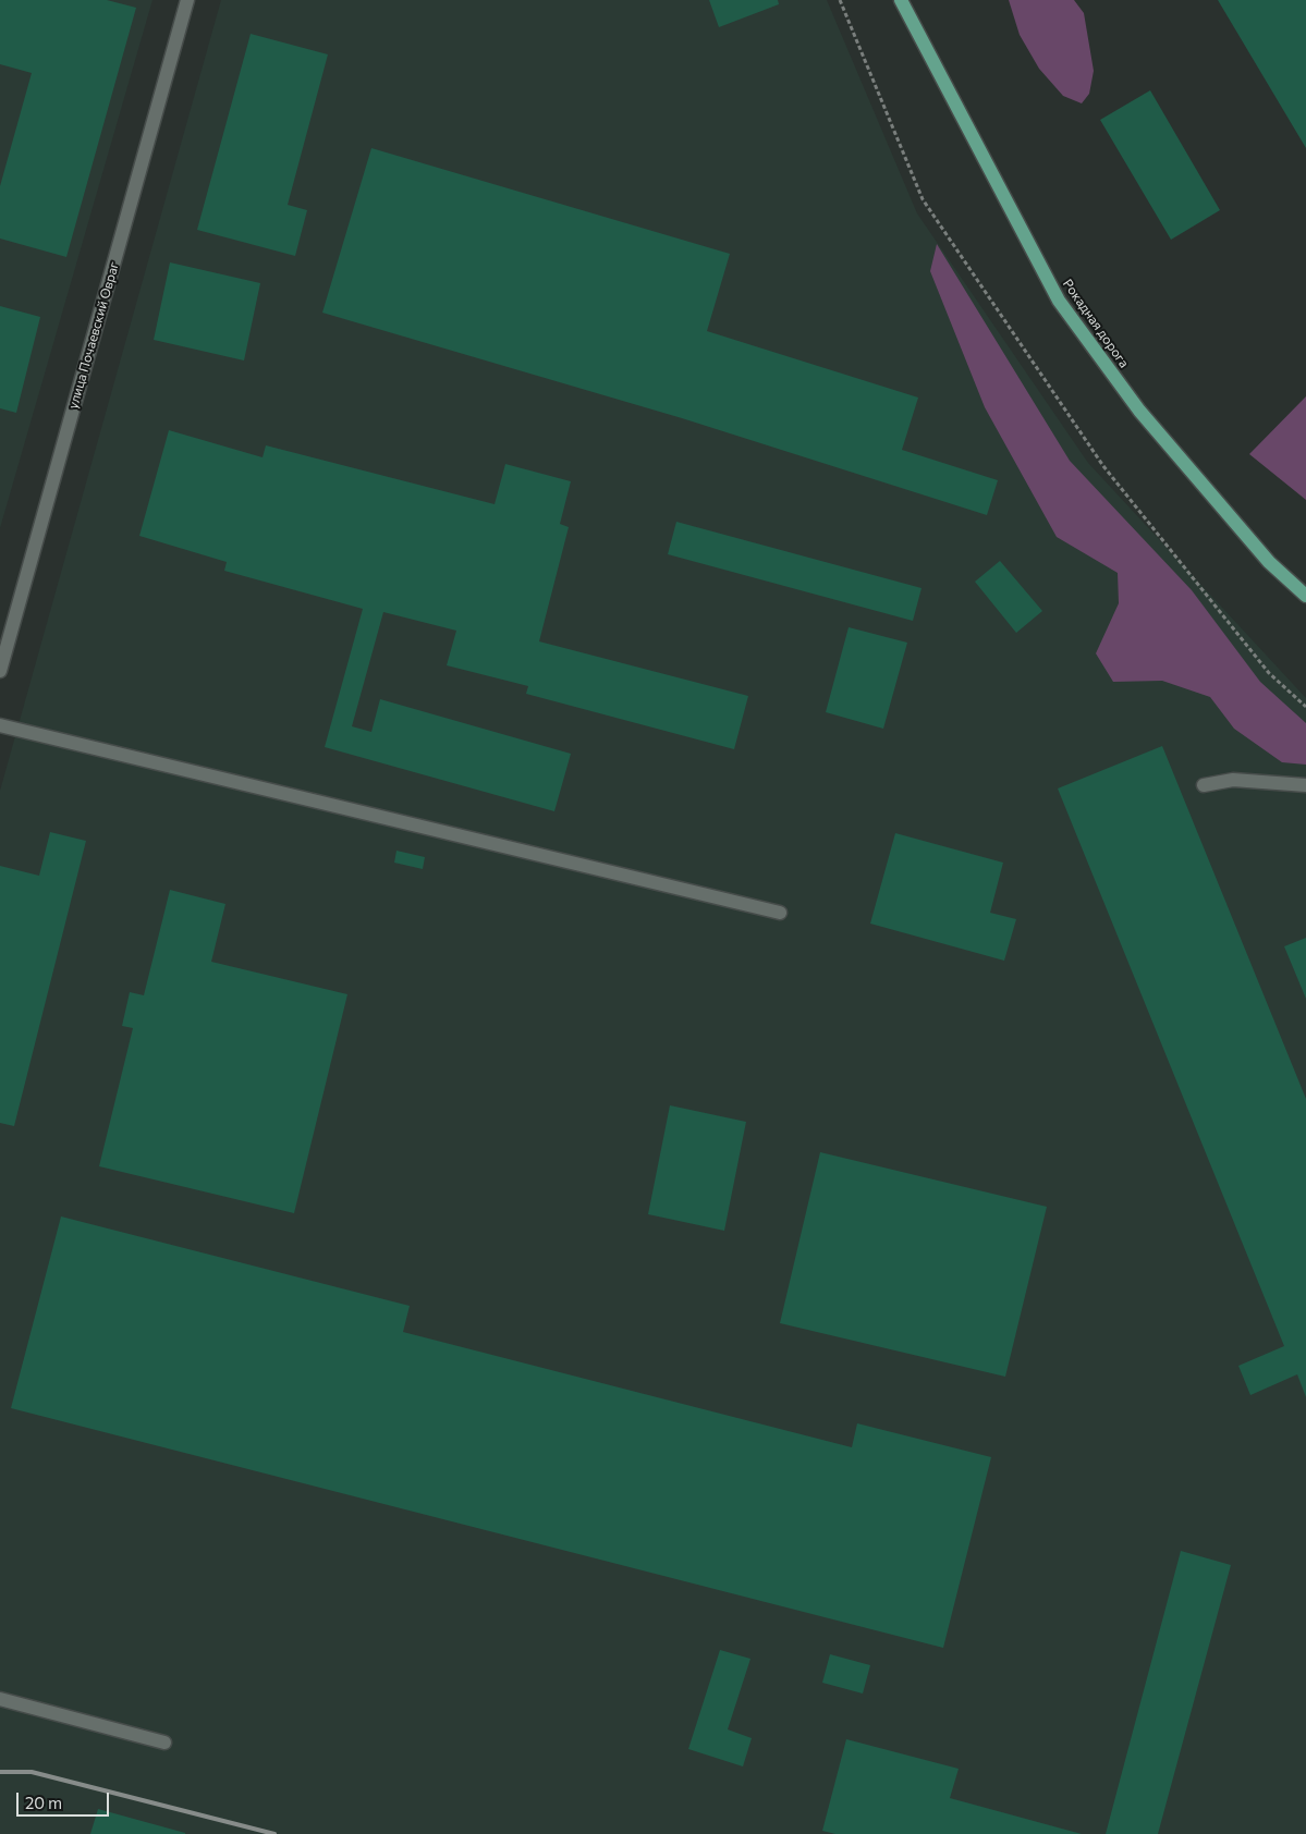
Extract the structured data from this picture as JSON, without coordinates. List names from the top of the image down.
{
  "streets": {
    "main road": ["Рокадная дорога"],
    "street": ["улица Почаевский Овраг"]
  },
  "scale_bar": "20 m"
}
